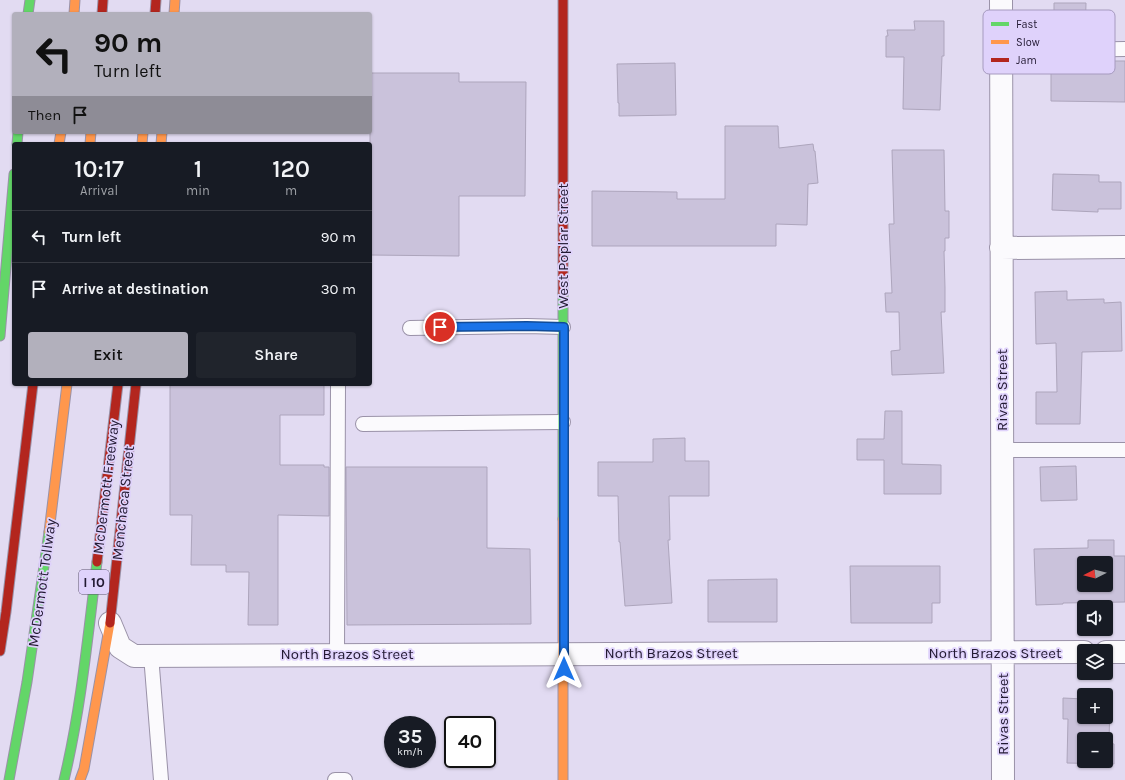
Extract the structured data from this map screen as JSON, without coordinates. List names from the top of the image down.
{
  "streets": {
    "main road": [
      "West Poplar Street",
      "McDermott Freeway",
      "Menchaca Street",
      "I 10",
      "McDermott Tollway"
    ],
    "street": ["Rivas Street", "North Brazos Street"]
  },
  "crossings": [
    ["West Poplar Street", "North Brazos Street"],
    ["Rivas Street", "North Brazos Street"],
    ["Menchaca Street", "North Brazos Street"]
  ],
  "legend": ["Fast", "Slow", "Jam"],
  "north": "left",
  "page": {
    "turn": ["90 m", "Turn left"],
    "then": "Then",
    "eta": [
      "10:17",
      "Arrival",
      "1",
      "min",
      "120",
      "m"
    ],
    "list": [
      {
        "name": "Turn left",
        "value": "90 m"
      },
      {
        "name": "Arrive at destination",
        "value": "30 m"
      }
    ],
    "buttons": ["Exit", "Share"],
    "map_buttons": ["+", "−"],
    "speed": "35 km/h",
    "limit": "40"
  }
}
